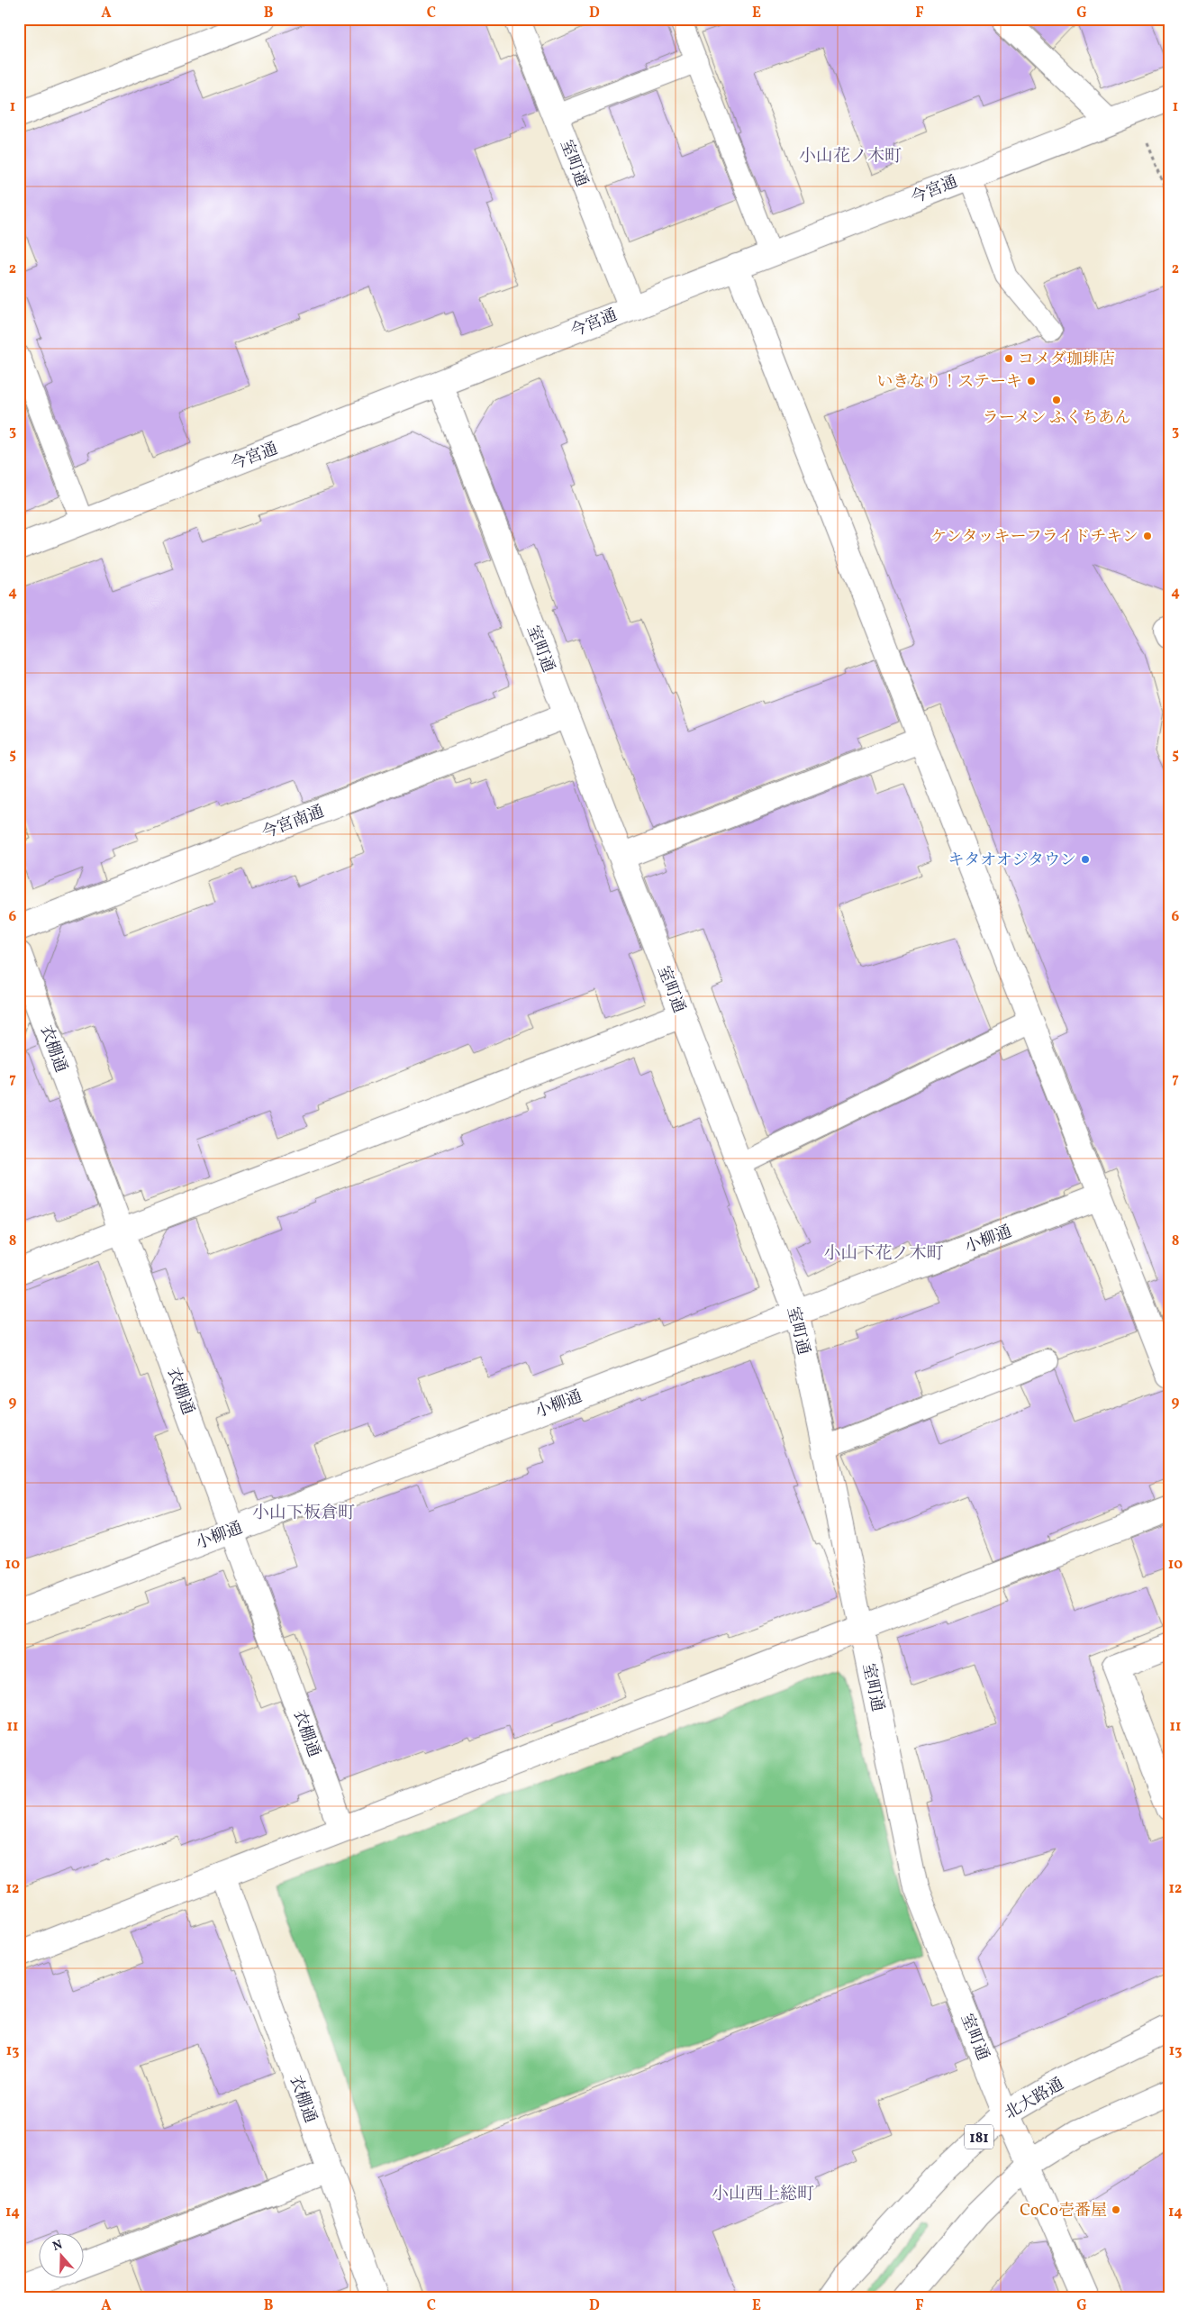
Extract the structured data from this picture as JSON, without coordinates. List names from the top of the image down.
{
  "streets": {
    "street": [
      "室町通",
      "今宮通",
      "今宮南通",
      "衣棚通",
      "小柳通",
      "北大路通",
      "181"
    ]
  },
  "crossings": [
    ["室町通", "今宮通"],
    ["室町通", "今宮南通"],
    ["室町通", "小柳通"],
    ["室町通", "北大路通"],
    ["衣棚通", "小柳通"]
  ],
  "districts": [
    "小山花ノ木町",
    "小山下花ノ木町",
    "小山下板倉町",
    "小山西上総町"
  ],
  "places": [
    "コメダ珈琲店",
    "いきなり！ステーキ",
    "ラーメン ふくちあん",
    "ケンタッキーフライドチキン",
    "キタオオジタウン",
    "CoCo壱番屋"
  ],
  "north": "top",
  "grid": {
    "columns": [
      "A",
      "B",
      "C",
      "D",
      "E",
      "F",
      "G"
    ],
    "rows": [
      "1",
      "2",
      "3",
      "4",
      "5",
      "6",
      "7",
      "8",
      "9",
      "10",
      "11",
      "12",
      "13",
      "14"
    ]
  }
}
